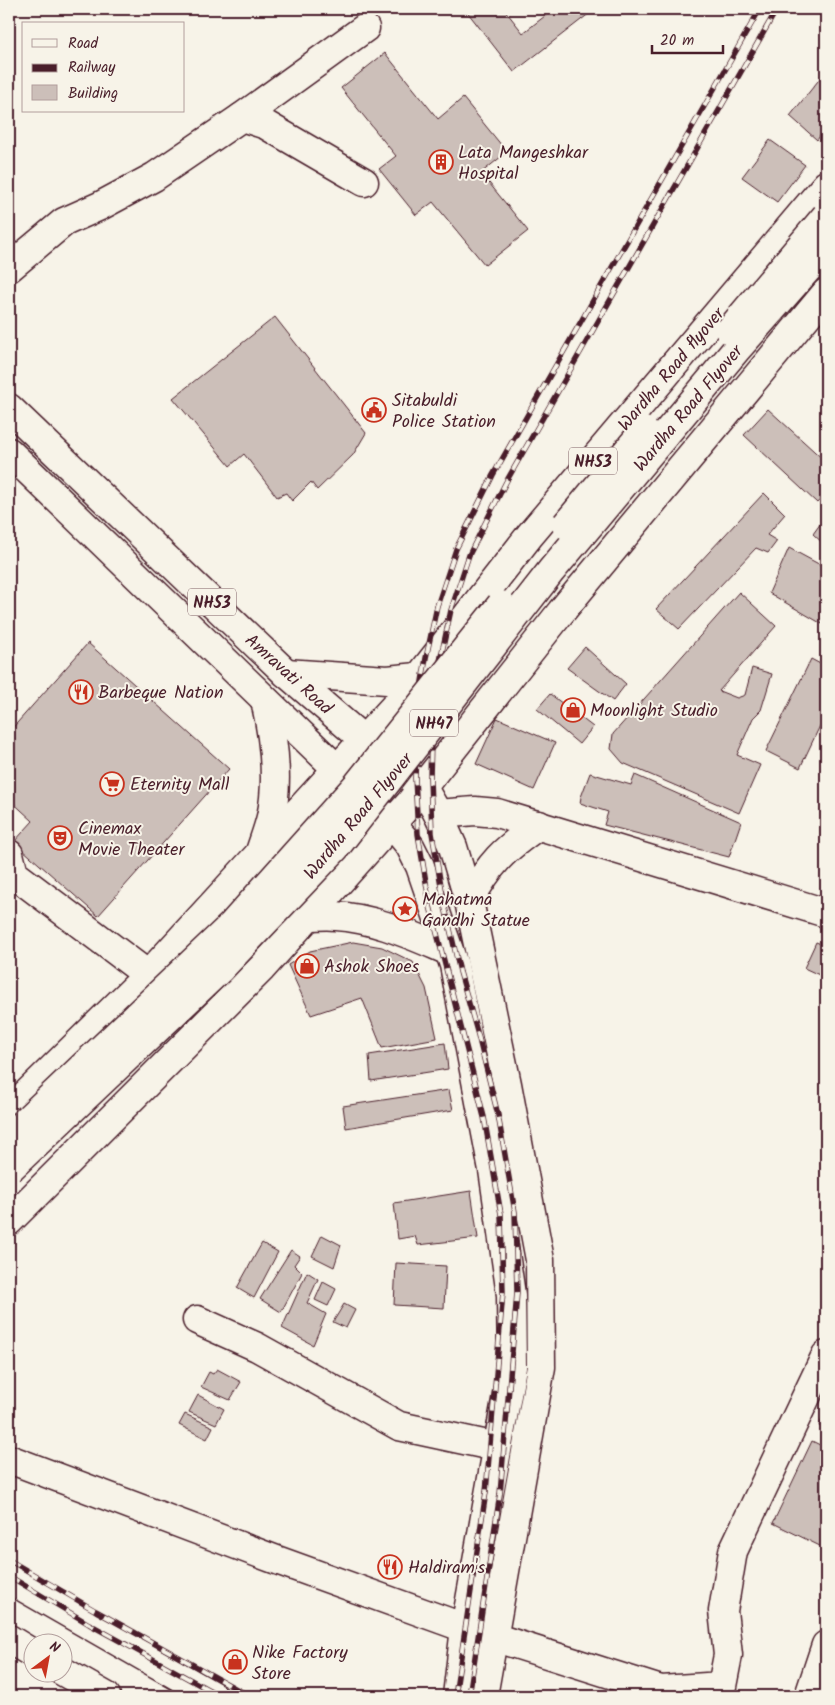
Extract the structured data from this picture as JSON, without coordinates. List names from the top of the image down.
{
  "streets": {
    "main road": [
      "Wardha Road flyover",
      "Wardha Road Flyover",
      "NH53",
      "Amravati Road",
      "NH47"
    ]
  },
  "crossings": [
    ["Wardha Road flyover", "Amravati Road"]
  ],
  "places": {
    "building": ["Lata Mangeshkar Hospital"],
    "public building": ["Sitabuldi Police Station"],
    "restaurant": ["Barbeque Nation", "Haldiram's"],
    "shop": ["Moonlight Studio", "Ashok Shoes", "Nike Factory Store"],
    "supermarket": ["Eternity Mall"],
    "theatre": ["Cinemax Movie Theater"],
    "place": ["Mahatma Gandhi Statue"]
  },
  "legend": ["Road", "Railway", "Building"],
  "scale_bar": "20 m",
  "north": "top right"
}
